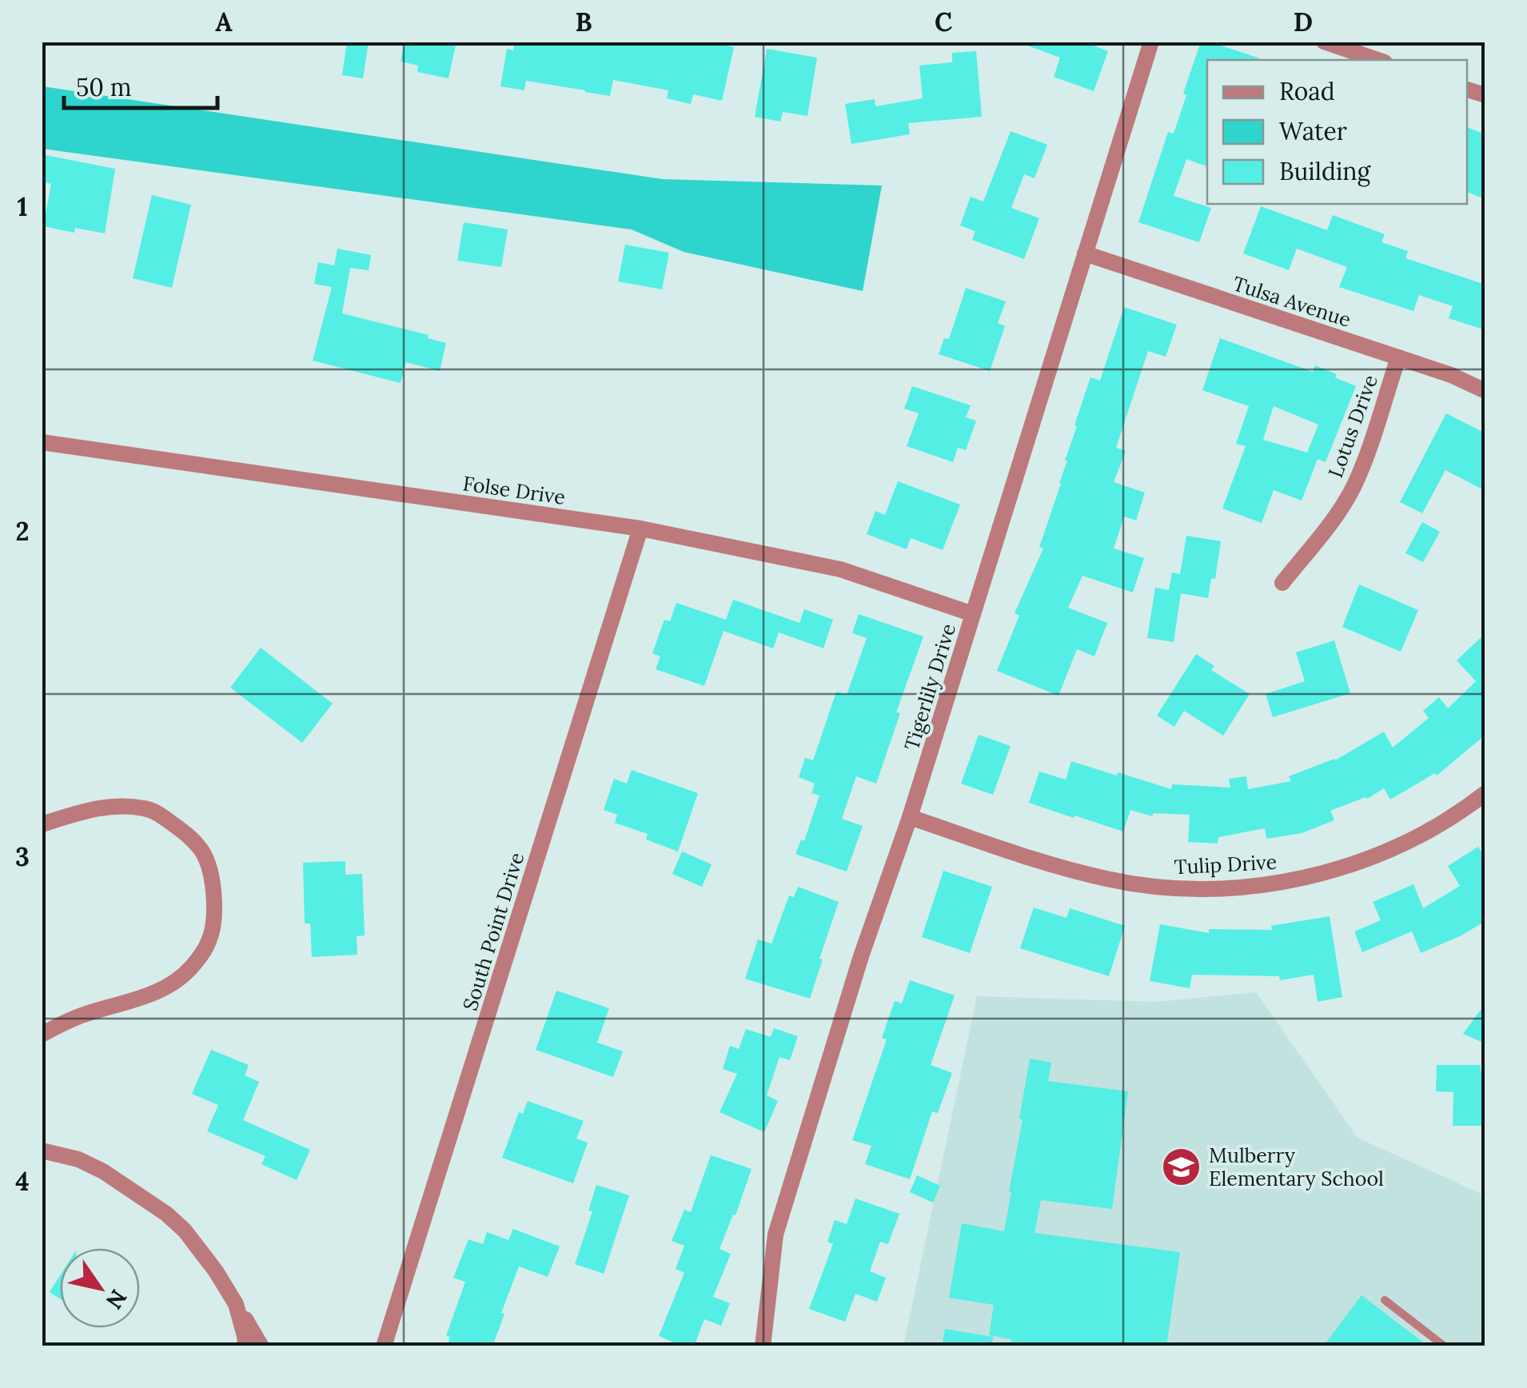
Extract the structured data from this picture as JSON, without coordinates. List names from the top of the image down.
{
  "streets": {
    "street": [
      "Tulsa Avenue",
      "Lotus Drive",
      "Folse Drive",
      "Tigerlily Drive",
      "Tulip Drive",
      "South Point Drive"
    ]
  },
  "crossings": [
    ["Tulsa Avenue", "Lotus Drive"],
    ["Tulsa Avenue", "Tigerlily Drive"],
    ["Folse Drive", "Tigerlily Drive"],
    ["Folse Drive", "South Point Drive"],
    ["Tigerlily Drive", "Tulip Drive"]
  ],
  "places": {
    "school or university": ["Mulberry Elementary School"]
  },
  "legend": ["Road", "Water", "Building"],
  "scale_bar": "50 m",
  "north": "bottom right",
  "grid": {
    "columns": [
      "A",
      "B",
      "C",
      "D"
    ],
    "rows": [
      "1",
      "2",
      "3",
      "4"
    ]
  }
}
